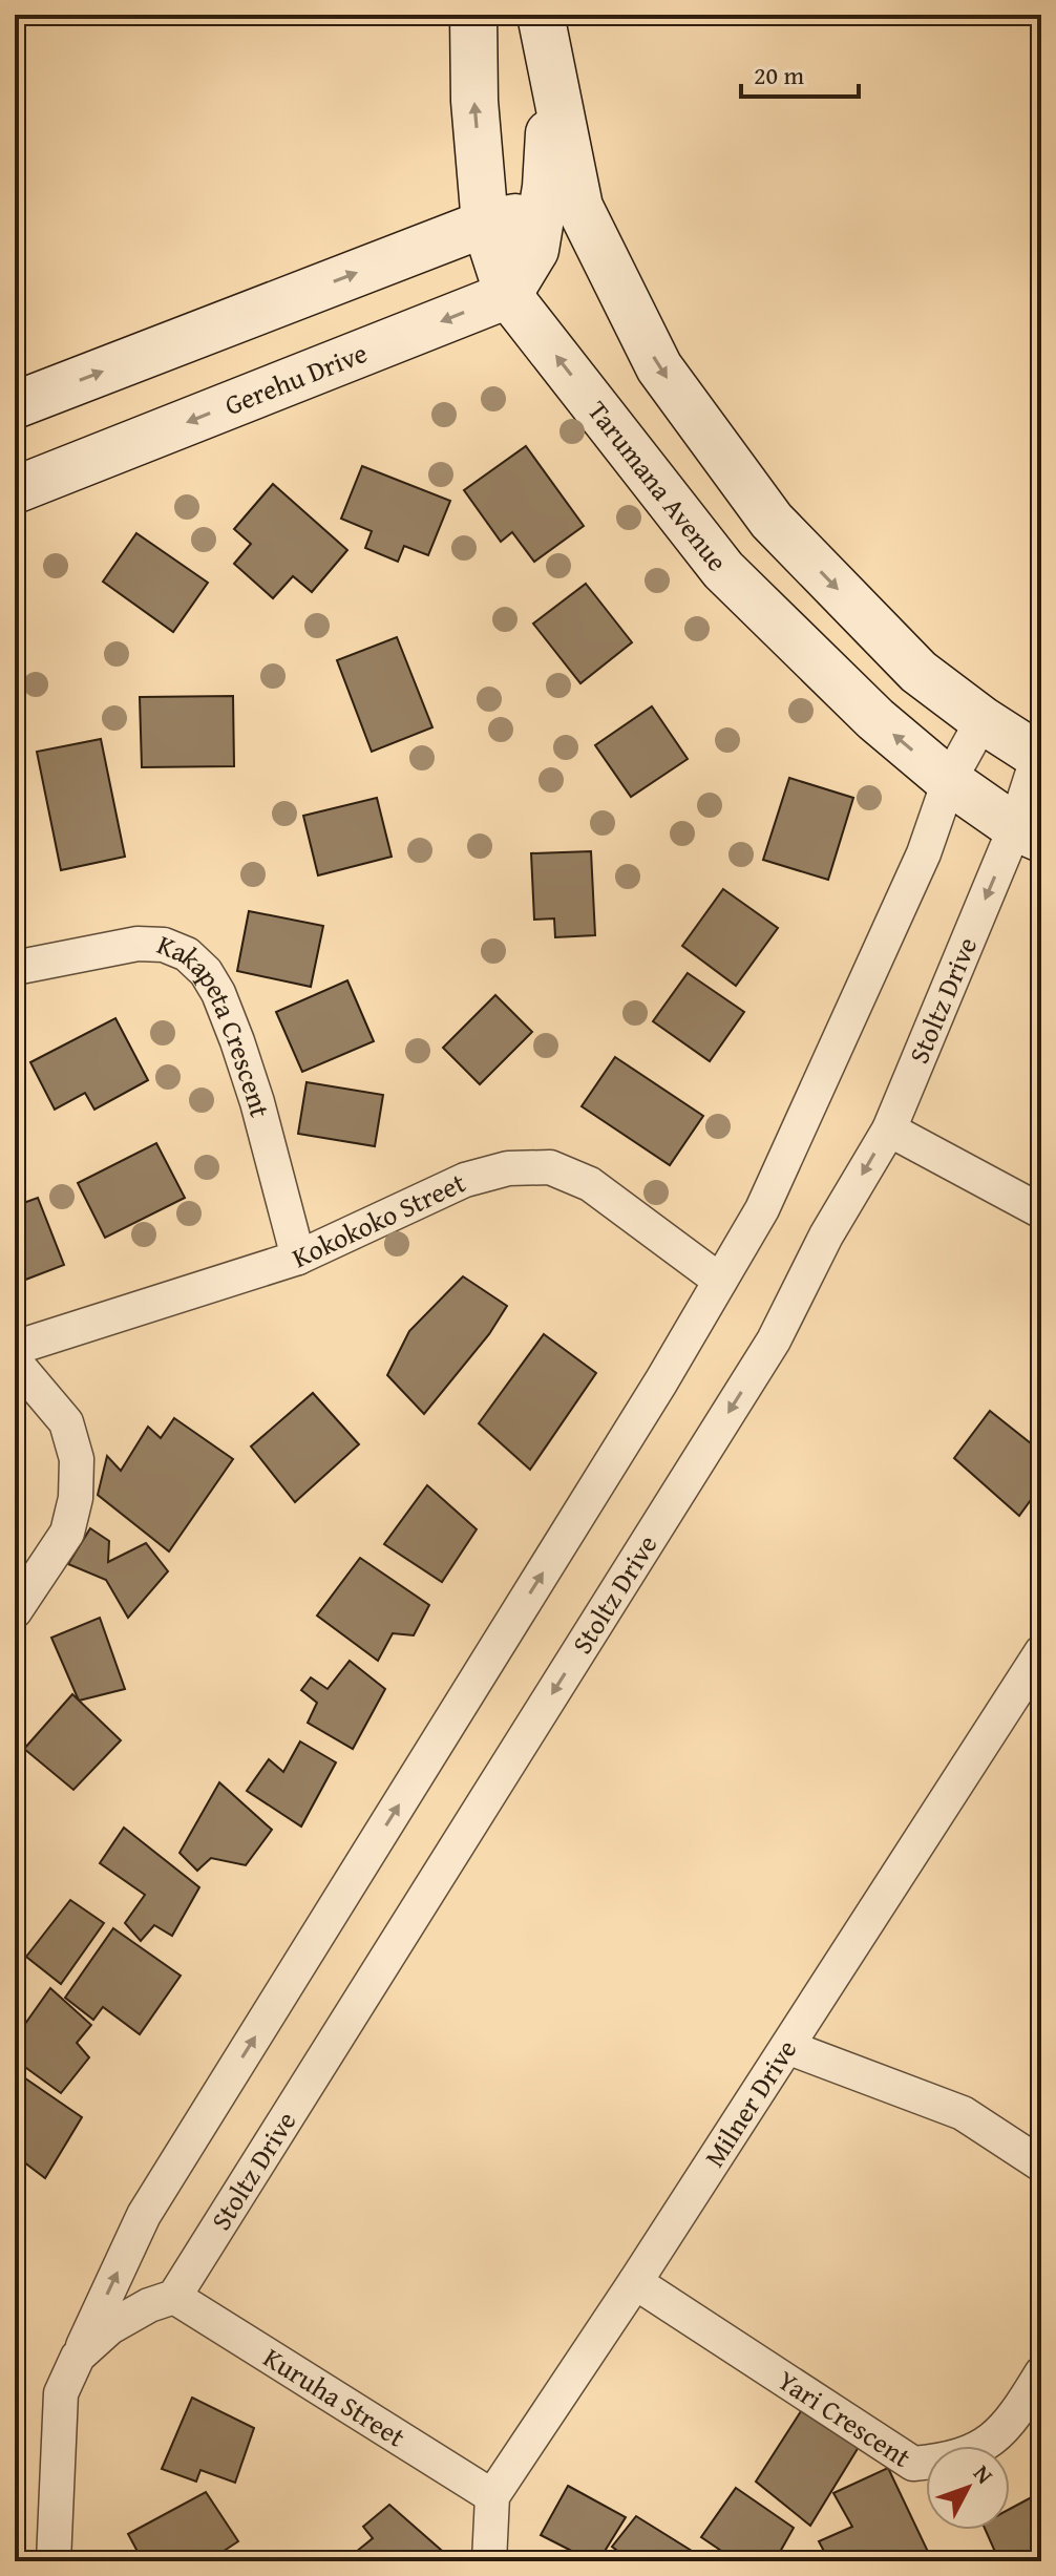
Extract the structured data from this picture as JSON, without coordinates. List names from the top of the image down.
{
  "streets": {
    "street": [
      "Gerehu Drive",
      "Tarumana Avenue",
      "Stoltz Drive",
      "Kakapeta Crescent",
      "Kokokoko Street",
      "Milner Drive",
      "Kuruha Street",
      "Yari Crescent"
    ]
  },
  "crossings": [
    ["Gerehu Drive", "Tarumana Avenue"],
    ["Tarumana Avenue", "Stoltz Drive"],
    ["Stoltz Drive", "Kuruha Street"],
    ["Kakapeta Crescent", "Kokokoko Street"],
    ["Milner Drive", "Kuruha Street"],
    ["Milner Drive", "Yari Crescent"]
  ],
  "scale_bar": "20 m",
  "north": "top right"
}
